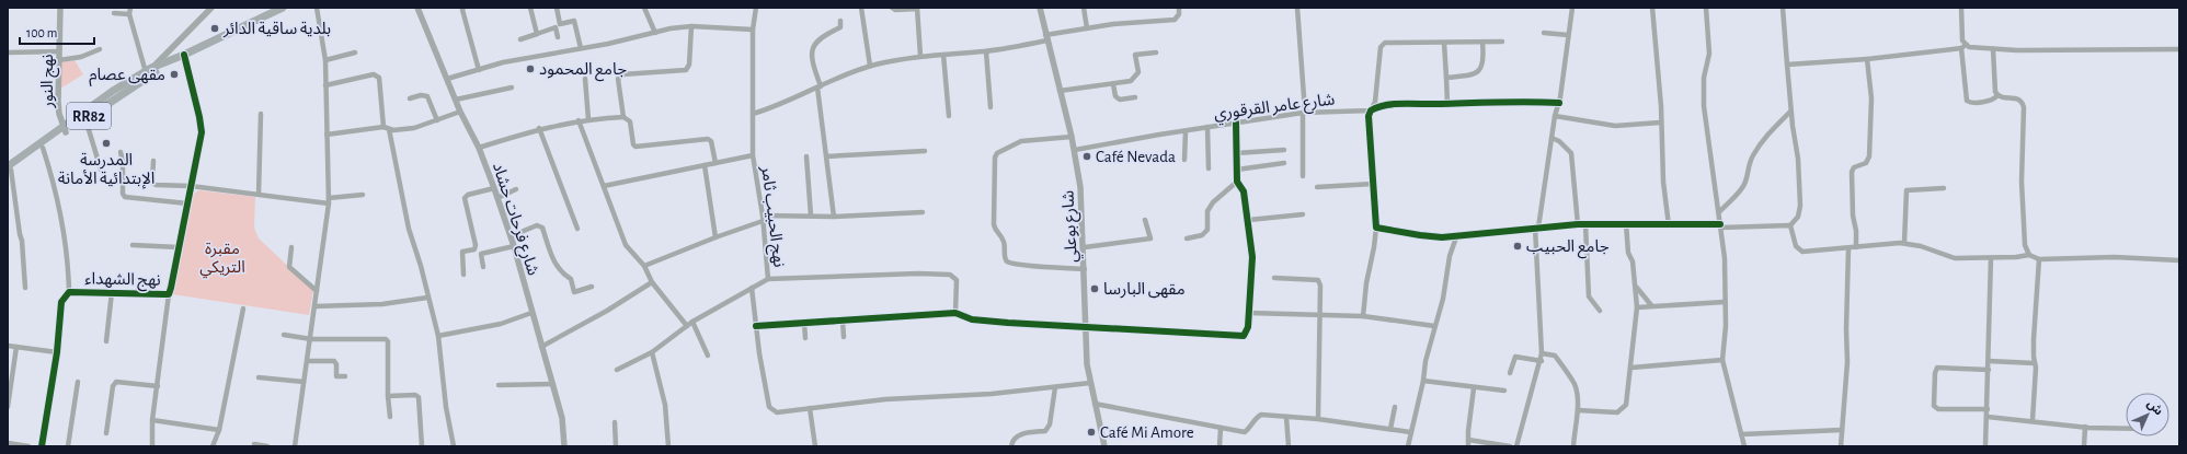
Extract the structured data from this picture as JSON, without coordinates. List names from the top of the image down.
{
  "streets": {
    "main road": ["RR82"],
    "street": [
      "نهج النور",
      "شارع عامر القرقوري",
      "نهج الحبيب ثامر",
      "شارع فرحات حشاد",
      "شارع بوعلي",
      "نهج الشهداء"
    ]
  },
  "crossings": [
    ["نهج النور", "RR82"],
    ["شارع عامر القرقوري", "شارع بوعلي"],
    ["RR82", "نهج الشهداء"]
  ],
  "parks": ["مقبرة التريكي"],
  "places": [
    "بلدية ساقية الدائر",
    "جامع المحمود",
    "مقهى عصام",
    "المدرسة الإبتدائية الأمانة",
    "Café Nevada",
    "جامع الحبيب",
    "مقهى البارسا",
    "Café Mi Amore"
  ],
  "scale_bar": "100 m",
  "north": "top right"
}
